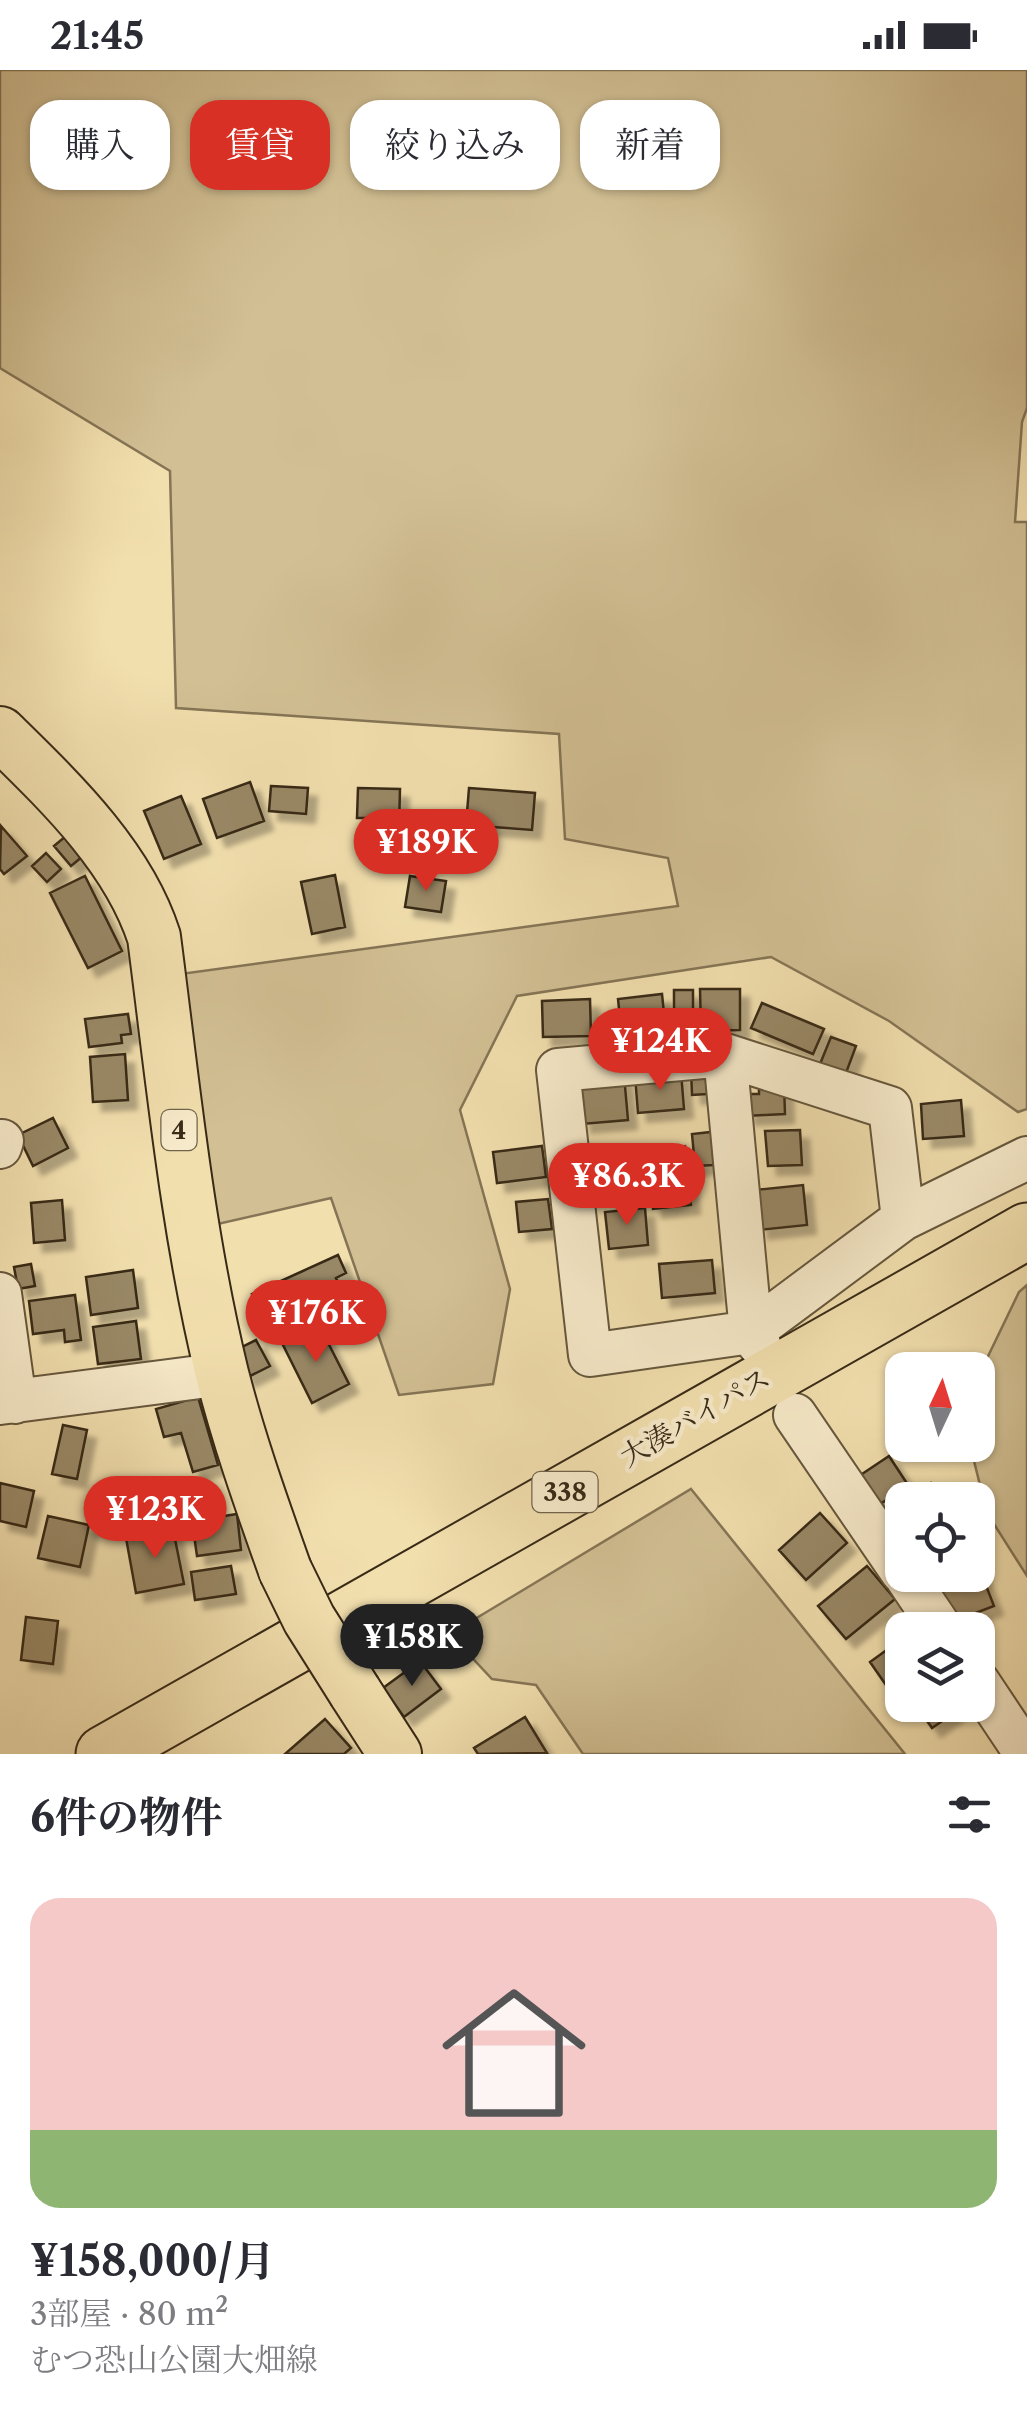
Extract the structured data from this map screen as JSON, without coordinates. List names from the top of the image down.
{
  "streets": {
    "highway": ["大湊バイパス", "338"],
    "main road": ["4"]
  },
  "north": "top",
  "page": {
    "status": "21:45",
    "chip": [
      "購入",
      "賃貸",
      "絞り込み",
      "新着"
    ],
    "price": [
      "¥189K",
      "¥124K",
      "¥86.3K",
      "¥176K",
      "¥123K",
      "¥158K"
    ],
    "heading": "6件の物件",
    "list": [
      {
        "name": "¥158,000/月",
        "note": "3部屋 · 80 m² · むつ恐山公園大畑線"
      }
    ]
  }
}
